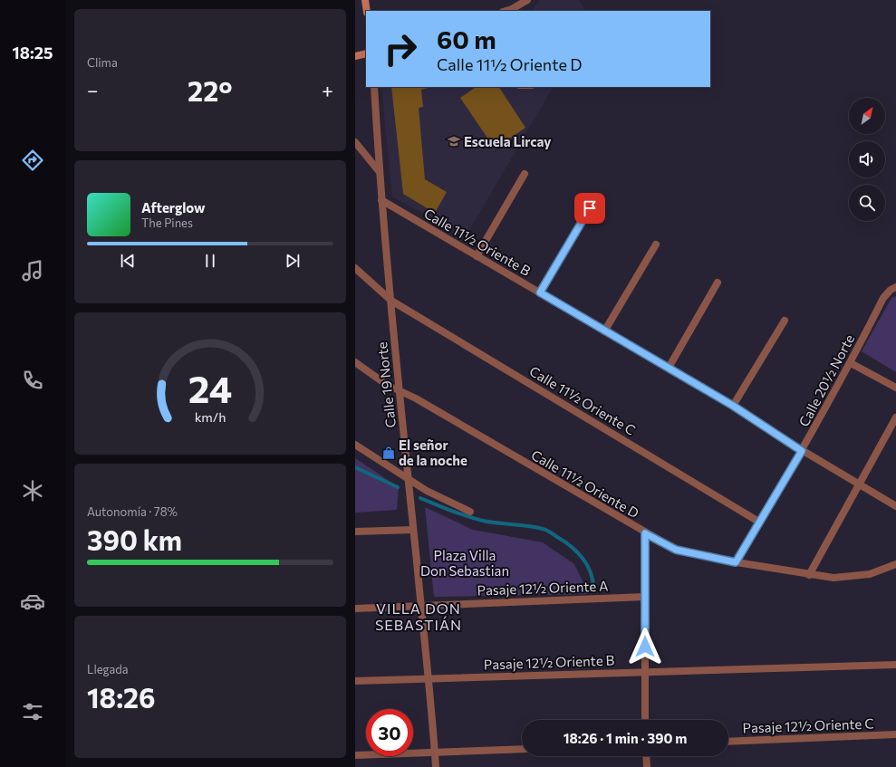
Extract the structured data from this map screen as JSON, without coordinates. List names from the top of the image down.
{
  "streets": {
    "street": [
      "Calle 11½ Oriente B",
      "Calle 20½ Norte",
      "Calle 19 Norte",
      "Calle 11½ Oriente C",
      "Calle 11½ Oriente D",
      "Pasaje 12½ Oriente A",
      "Pasaje 12½ Oriente B",
      "Pasaje 12½ Oriente C"
    ]
  },
  "crossings": [
    ["Calle 11½ Oriente B", "Calle 20½ Norte"],
    ["Calle 11½ Oriente B", "Calle 19 Norte"],
    ["Calle 20½ Norte", "Calle 11½ Oriente C"],
    ["Calle 20½ Norte", "Calle 11½ Oriente D"],
    ["Calle 19 Norte", "Calle 11½ Oriente C"],
    ["Calle 19 Norte", "Calle 11½ Oriente D"],
    ["Calle 19 Norte", "Pasaje 12½ Oriente A"],
    ["Calle 19 Norte", "Pasaje 12½ Oriente B"]
  ],
  "districts": ["VILLA DON SEBASTIÁN"],
  "parks": ["Plaza Villa Don Sebastian"],
  "places": {
    "school or university": ["Escuela Lircay"],
    "shop": ["El señor de la noche"]
  },
  "north": "top right",
  "page": {
    "tabs": "18:25",
    "tile": [
      "Clima",
      ["Autonomía · 78%", "390 km"],
      ["Llegada", "18:26"]
    ],
    "turn": ["60 m", "Calle 11½ Oriente D"],
    "heat": ["−", "22°", "+"],
    "song": ["Afterglow", "The Pines"],
    "limit": "30",
    "trip": "18:26 · 1 min · 390 m",
    "gauge": ["24", "km/h"]
  }
}
